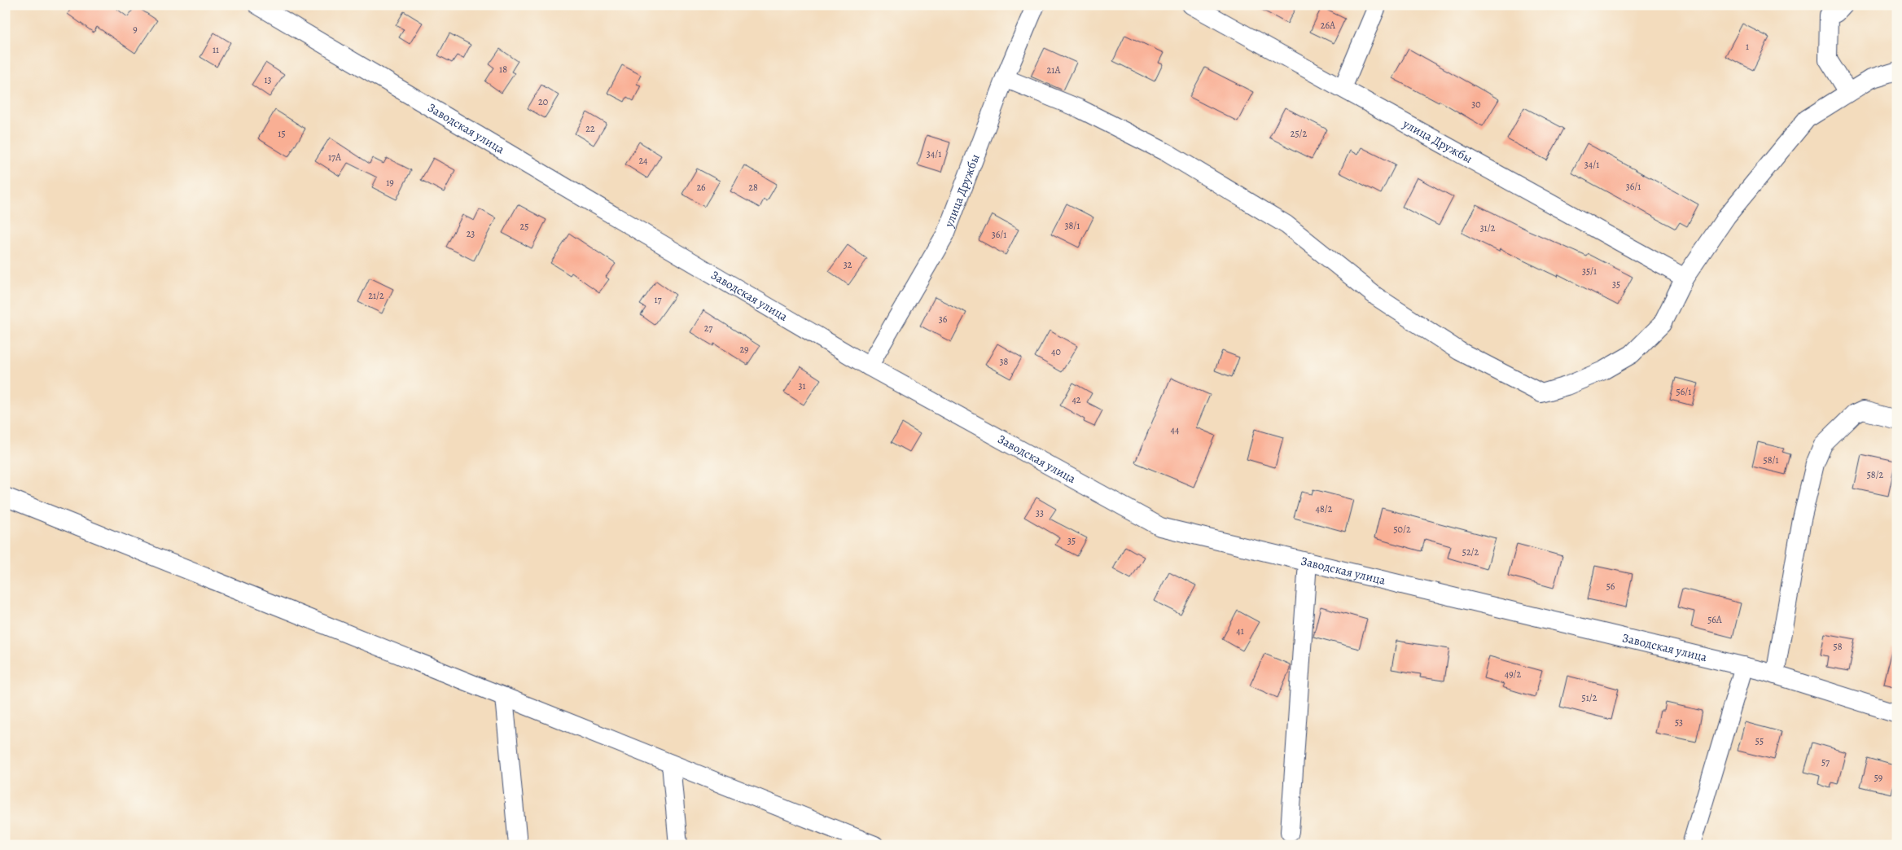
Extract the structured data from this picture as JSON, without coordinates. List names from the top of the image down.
{
  "streets": {
    "street": ["Заводская улица", "улица Дружбы"]
  },
  "crossings": [
    ["Заводская улица", "улица Дружбы"]
  ],
  "house_numbers": [
    "26А",
    "9",
    "1",
    "11",
    "18",
    "21А",
    "13",
    "20",
    "30",
    "22",
    "15",
    "25/2",
    "34/1",
    "17А",
    "24",
    "34/1",
    "19",
    "36/1",
    "26",
    "28",
    "38/1",
    "25",
    "31/2",
    "23",
    "36/1",
    "32",
    "35/1",
    "35",
    "21/2",
    "17",
    "36",
    "27",
    "29",
    "40",
    "38",
    "31",
    "56/1",
    "42",
    "44",
    "58/1",
    "58/2",
    "48/2",
    "33",
    "50/2",
    "35",
    "52/2",
    "56",
    "56А",
    "41",
    "58",
    "49/2",
    "51/2",
    "53",
    "55",
    "57",
    "59"
  ]
}
